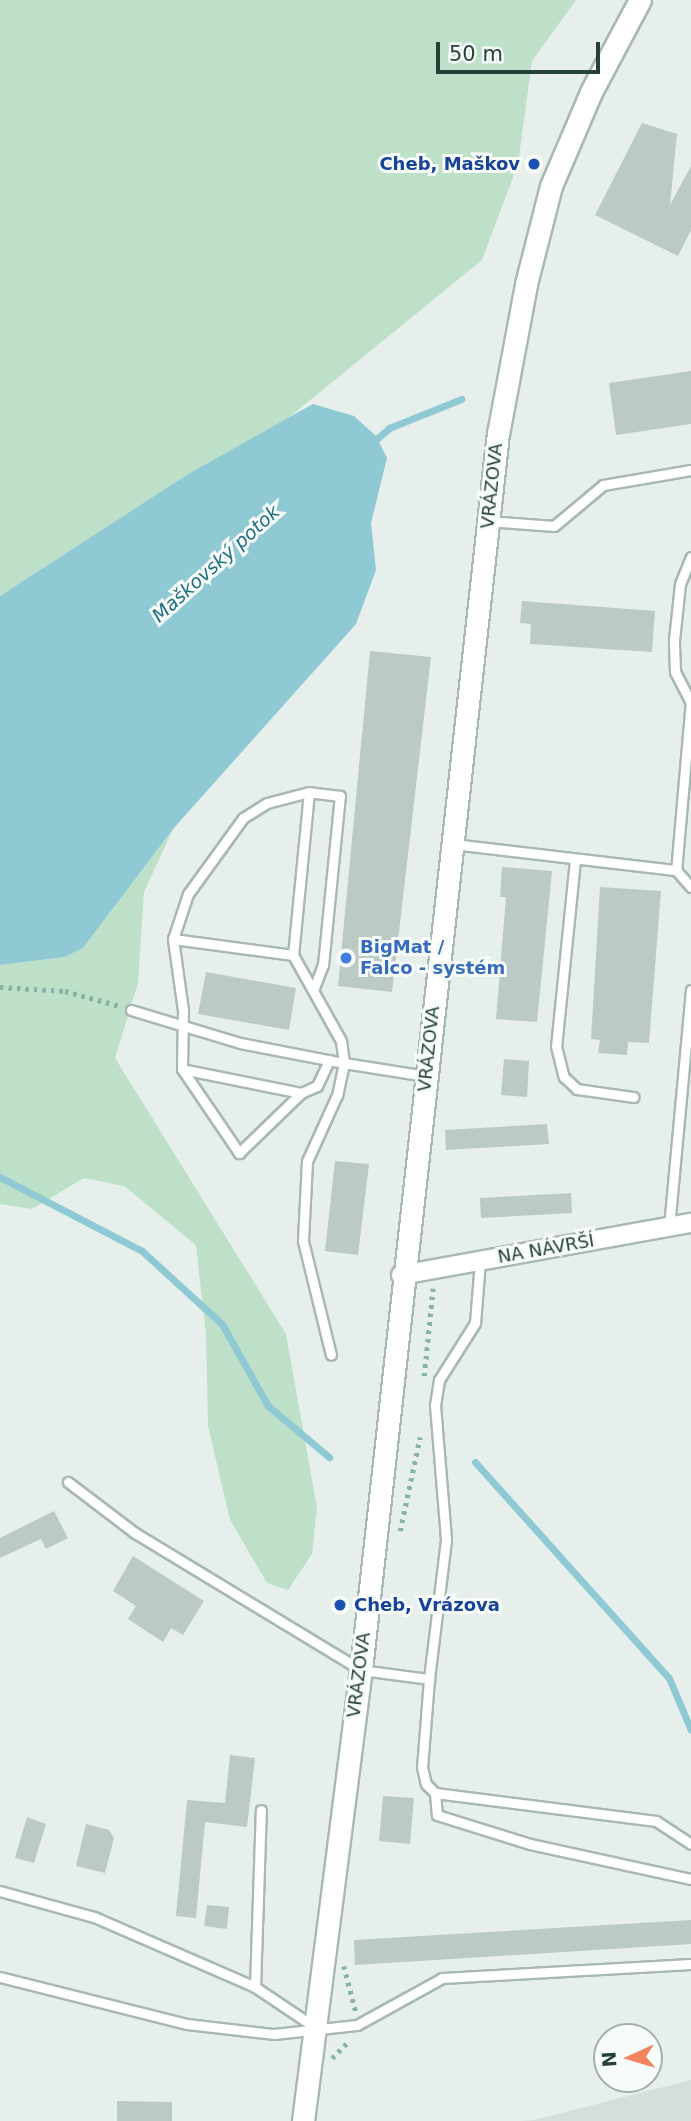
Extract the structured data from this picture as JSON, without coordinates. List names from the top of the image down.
{
  "streets": {
    "street": ["VRÁZOVA", "NA NÁVRŠÍ"]
  },
  "crossings": [
    ["VRÁZOVA", "NA NÁVRŠÍ"]
  ],
  "water": ["Maškovský potok"],
  "places": ["Cheb, Maškov", "BigMat / Falco - systém", "Cheb, Vrázova"],
  "scale_bar": "50 m",
  "north": "left"
}
